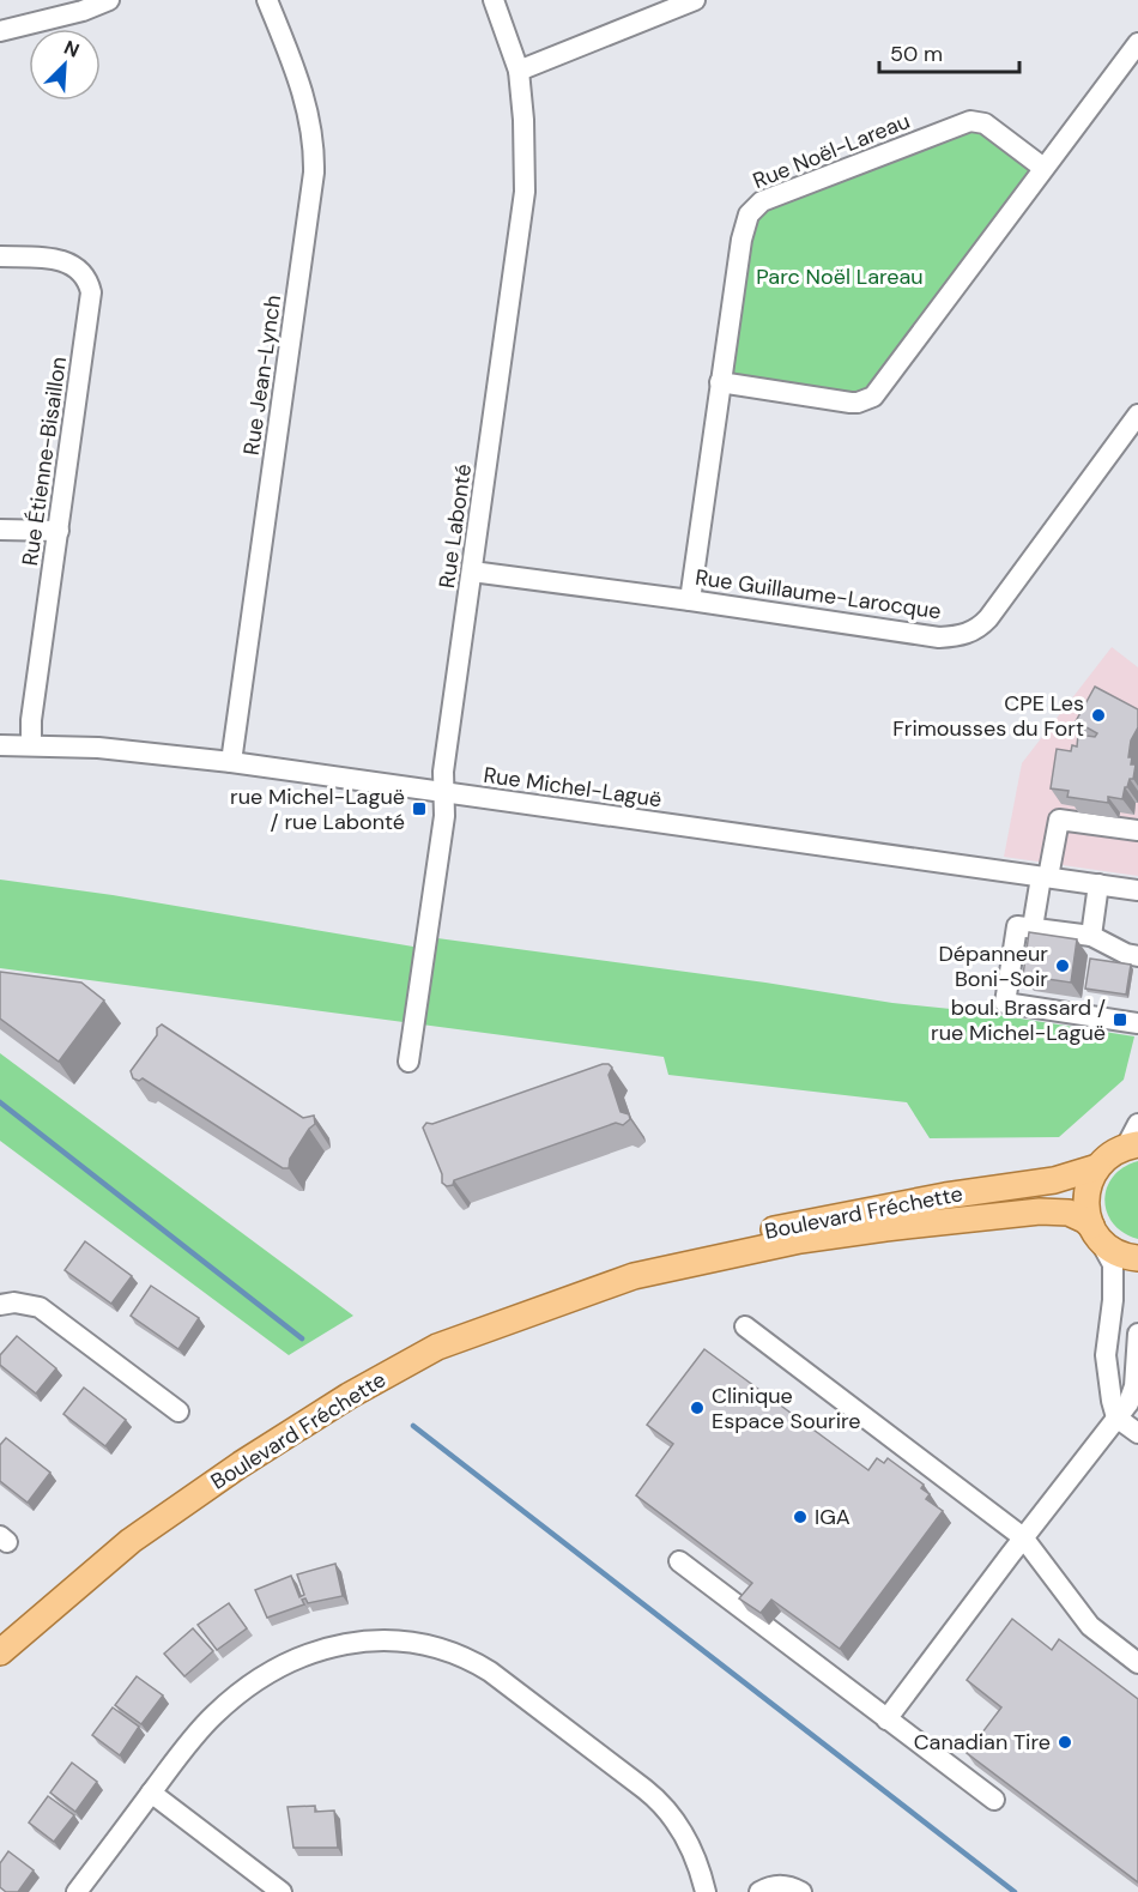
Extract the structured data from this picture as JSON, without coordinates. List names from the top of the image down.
{
  "streets": {
    "main road": ["Boulevard Fréchette"],
    "street": [
      "Rue Noël-Lareau",
      "Rue Jean-Lynch",
      "Rue Étienne-Bisaillon",
      "Rue Labonté",
      "Rue Guillaume-Larocque",
      "Rue Michel-Laguë"
    ]
  },
  "crossings": [
    ["Rue Noël-Lareau", "Rue Guillaume-Larocque"],
    ["Rue Jean-Lynch", "Rue Michel-Laguë"],
    ["Rue Étienne-Bisaillon", "Rue Michel-Laguë"],
    ["Rue Labonté", "Rue Guillaume-Larocque"],
    ["Rue Labonté", "Rue Michel-Laguë"]
  ],
  "parks": ["Parc Noël Lareau"],
  "places": {
    "other": [
      "CPE Les Frimousses du Fort",
      "Dépanneur Boni-Soir",
      "Clinique Espace Sourire",
      "IGA",
      "Canadian Tire"
    ],
    "transit": ["rue Michel-Laguë / rue Labonté", "boul. Brassard / rue Michel-Laguë"]
  },
  "scale_bar": "50 m",
  "north": "top right"
}
